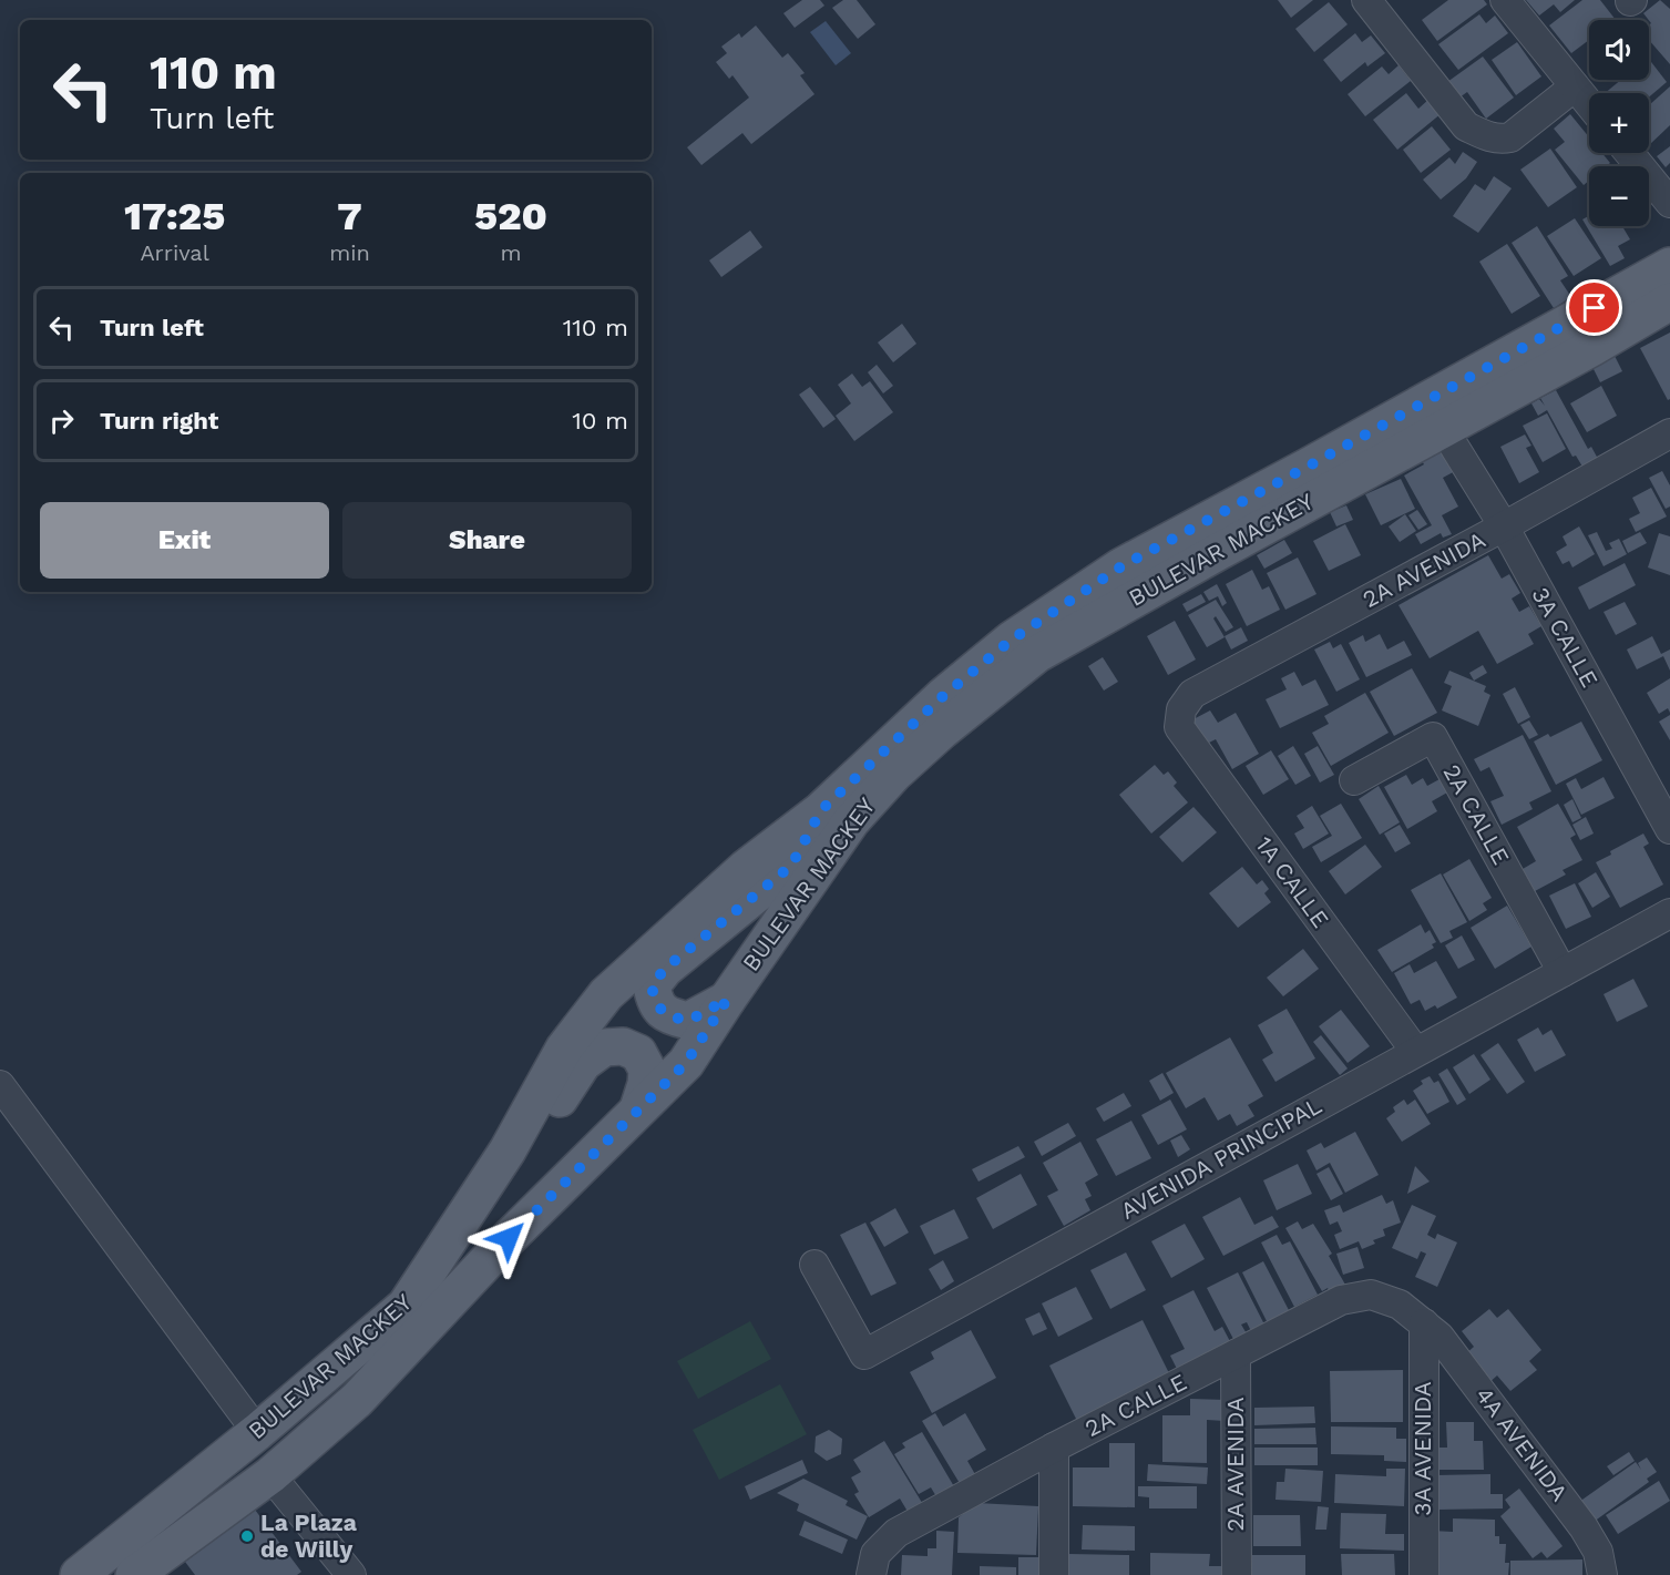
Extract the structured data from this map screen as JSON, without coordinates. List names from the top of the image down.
{
  "streets": {
    "main road": ["BULEVAR MACKEY"],
    "street": [
      "2A AVENIDA",
      "3A CALLE",
      "2A CALLE",
      "1A CALLE",
      "AVENIDA PRINCIPAL",
      "4A AVENIDA",
      "3A AVENIDA"
    ]
  },
  "crossings": [
    ["2A AVENIDA", "3A CALLE"],
    ["2A AVENIDA", "2A CALLE"],
    ["2A AVENIDA", "1A CALLE"],
    ["2A CALLE", "AVENIDA PRINCIPAL"],
    ["2A CALLE", "4A AVENIDA"],
    ["2A CALLE", "3A AVENIDA"],
    ["1A CALLE", "AVENIDA PRINCIPAL"],
    ["4A AVENIDA", "3A AVENIDA"]
  ],
  "places": ["La Plaza de Willy"],
  "page": {
    "map_buttons": ["+", "−"],
    "turn": ["110 m", "Turn left"],
    "eta": [
      "17:25",
      "Arrival",
      "7",
      "min",
      "520",
      "m"
    ],
    "list": [
      {
        "name": "Turn left",
        "value": "110 m"
      },
      {
        "name": "Turn right",
        "value": "10 m"
      }
    ],
    "buttons": ["Exit", "Share"]
  }
}
